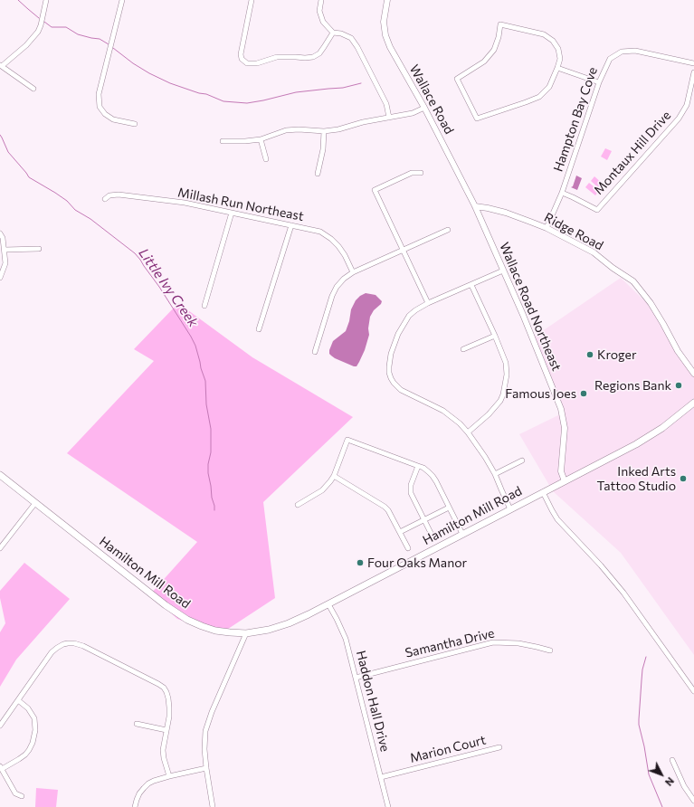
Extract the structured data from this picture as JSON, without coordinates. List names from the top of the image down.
{
  "streets": {
    "main road": ["Hamilton Mill Road"],
    "street": [
      "Wallace Road",
      "Hampton Bay Cove",
      "Montaux Hill Drive",
      "Millash Run Northeast",
      "Ridge Road",
      "Wallace Road Northeast",
      "Samantha Drive",
      "Haddon Hall Drive",
      "Marion Court"
    ]
  },
  "crossings": [
    ["Wallace Road", "Ridge Road"],
    ["Wallace Road", "Wallace Road Northeast"],
    ["Hampton Bay Cove", "Montaux Hill Drive"],
    ["Hampton Bay Cove", "Ridge Road"],
    ["Ridge Road", "Wallace Road Northeast"],
    ["Wallace Road Northeast", "Hamilton Mill Road"],
    ["Hamilton Mill Road", "Haddon Hall Drive"],
    ["Samantha Drive", "Haddon Hall Drive"],
    ["Haddon Hall Drive", "Marion Court"]
  ],
  "water": ["Little Ivy Creek"],
  "places": [
    "Kroger",
    "Regions Bank",
    "Famous Joes",
    "Inked Arts Tattoo Studio",
    "Four Oaks Manor"
  ],
  "north": "bottom right"
}
